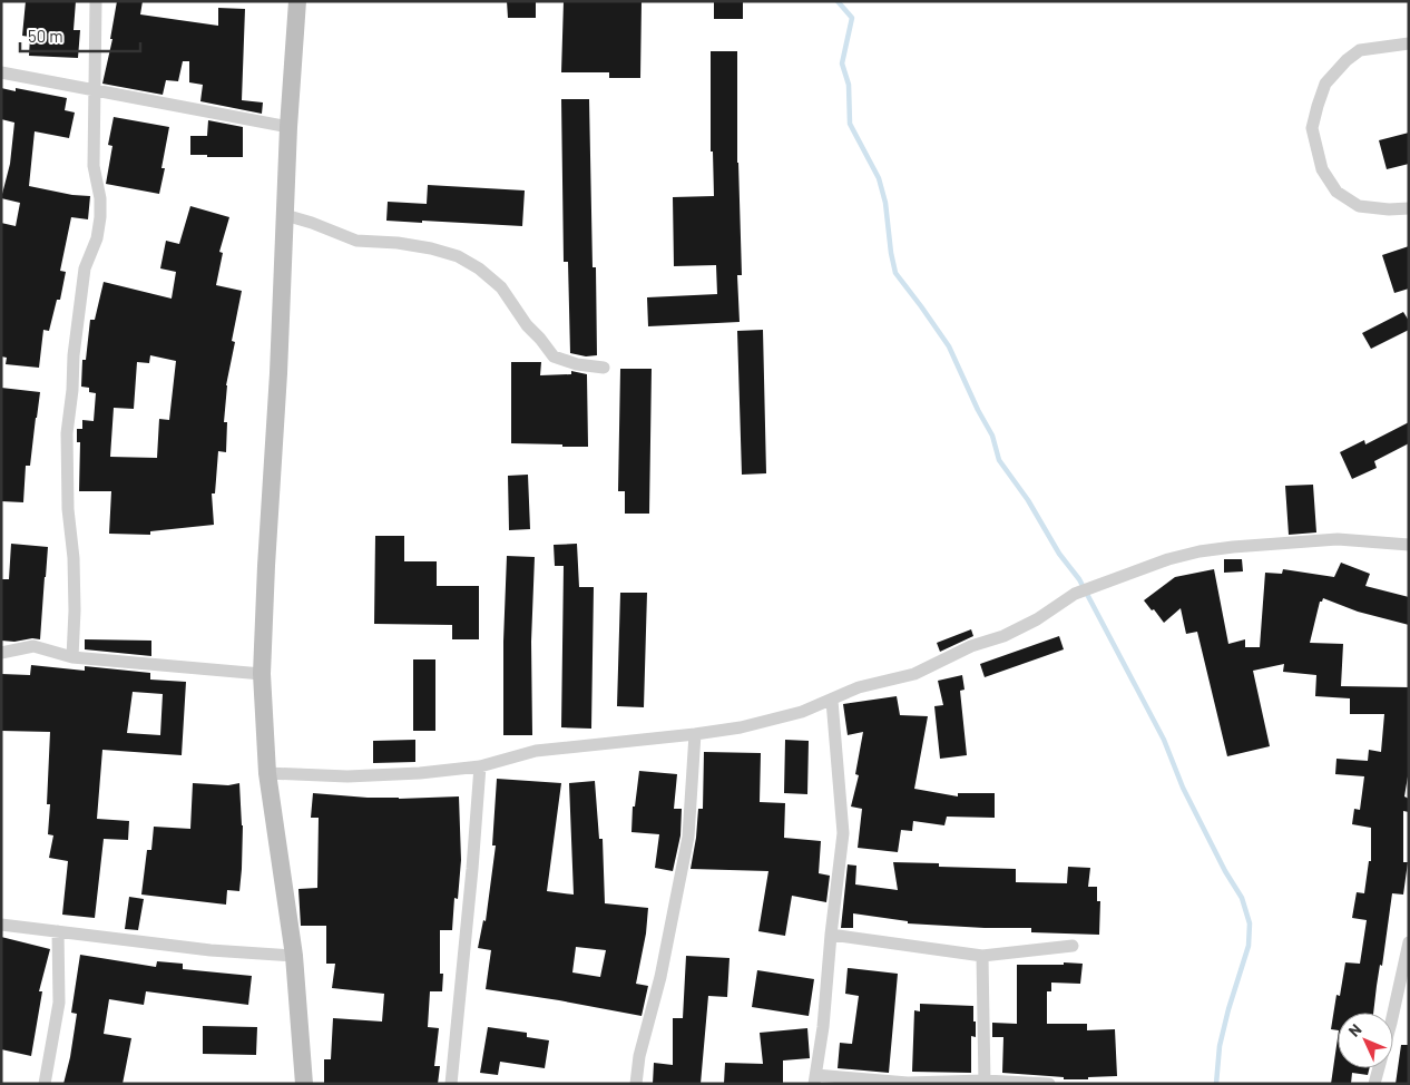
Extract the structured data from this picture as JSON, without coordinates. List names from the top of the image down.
{
  "scale_bar": "50 m",
  "north": "top left"
}
